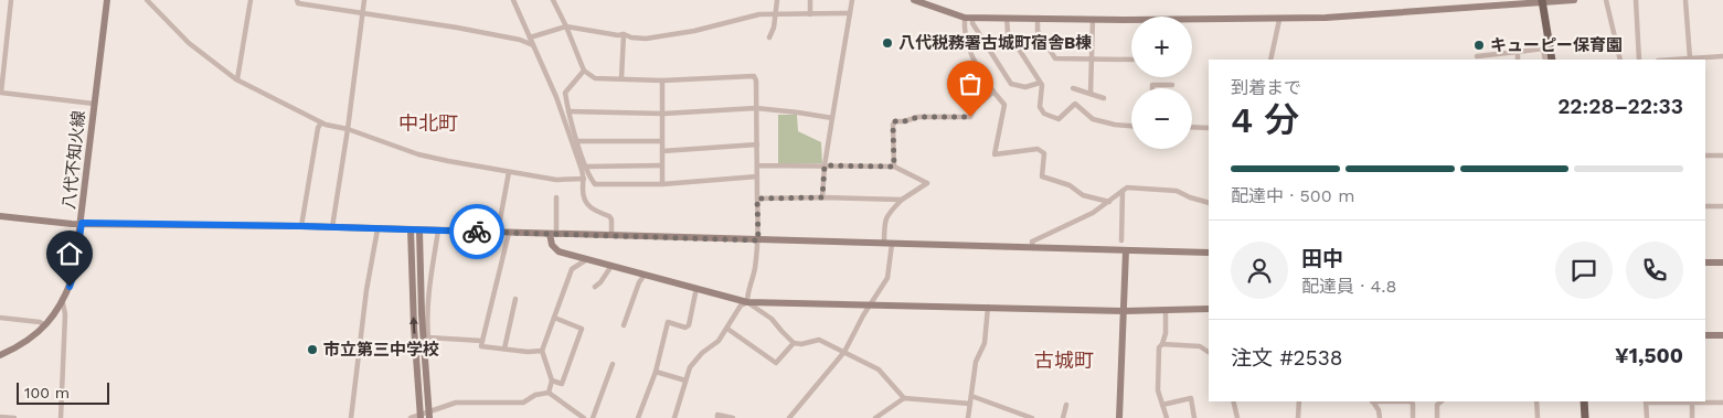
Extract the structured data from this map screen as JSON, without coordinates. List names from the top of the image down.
{
  "streets": {
    "street": ["八代不知火線"]
  },
  "districts": ["中北町", "古城町"],
  "places": ["八代税務署古城町宿舎B棟", "キューピー保育園", "市立第三中学校"],
  "scale_bar": "100 m",
  "page": {
    "map_buttons": ["+", "−"],
    "heading": ["4 分", "到着まで", "22:28–22:33"],
    "panel": [
      "田中",
      "配達員 · 4.8",
      "注文 #2538",
      "¥1,500"
    ],
    "bar": "配達中 · 500 m",
    "scale": "100 m"
  }
}
